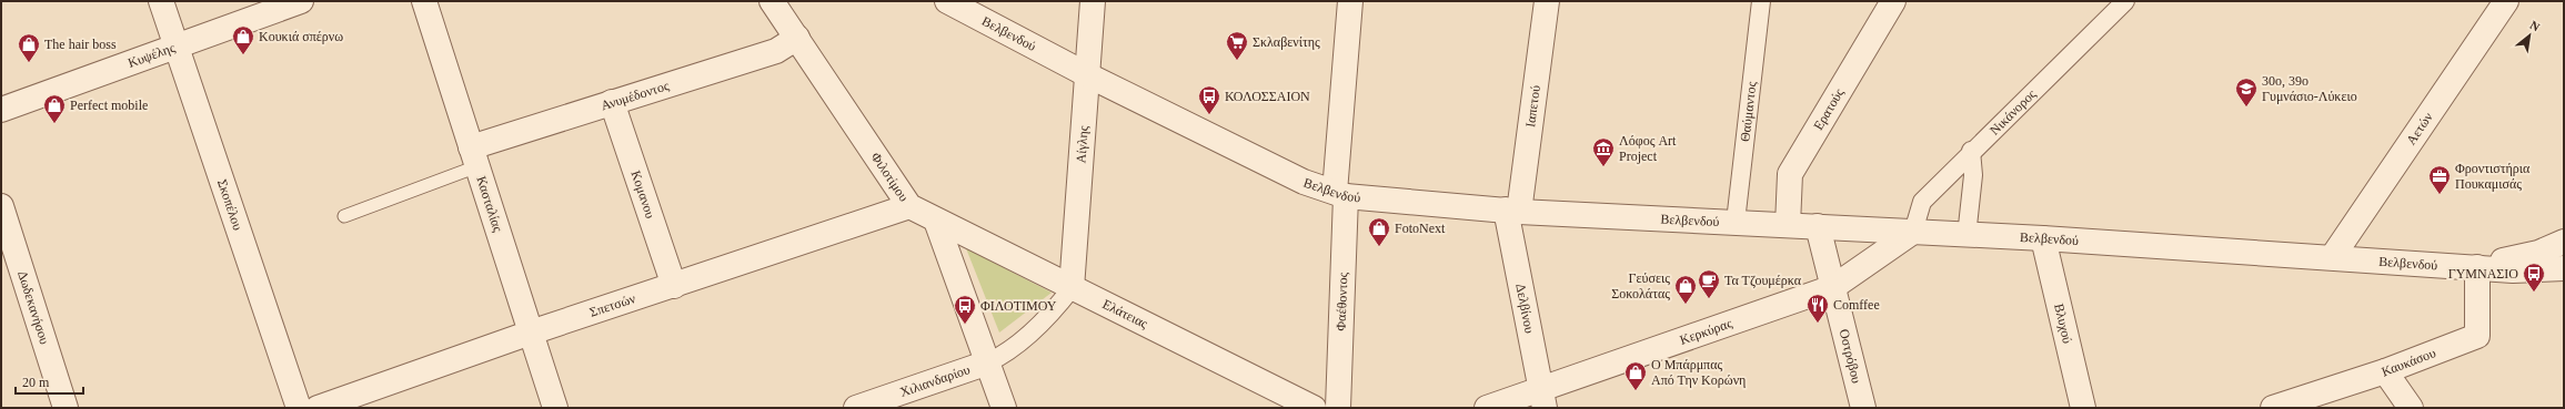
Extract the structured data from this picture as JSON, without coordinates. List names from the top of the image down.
{
  "streets": {
    "street": [
      "Βελβενδού",
      "Κυψέλης",
      "Ανυμέδοντος",
      "Ιαπετού",
      "Ερατούς",
      "Θαύμαντος",
      "Νικάνορος",
      "Αετών",
      "Αίγλης",
      "Φιλοτίμου",
      "Κομανου",
      "Κασταλίας",
      "Σκοπέλου",
      "Φαέθοντος",
      "Σπετσών",
      "Δωδεκανήσου",
      "Δελβίνου",
      "Ελάτειας",
      "Βλυχού",
      "Κερκύρας",
      "Οστρόβου",
      "Καυκάσου",
      "Χιλιανδαρίου"
    ]
  },
  "crossings": [
    ["Βελβενδού", "Ιαπετού"],
    ["Βελβενδού", "Ερατούς"],
    ["Βελβενδού", "Θαύμαντος"],
    ["Βελβενδού", "Νικάνορος"],
    ["Βελβενδού", "Αετών"],
    ["Βελβενδού", "Αίγλης"],
    ["Βελβενδού", "Φαέθοντος"],
    ["Βελβενδού", "Δελβίνου"],
    ["Βελβενδού", "Βλυχού"],
    ["Βελβενδού", "Κερκύρας"],
    ["Βελβενδού", "Οστρόβου"],
    ["Βελβενδού", "Καυκάσου"],
    ["Κυψέλης", "Σκοπέλου"],
    ["Ανυμέδοντος", "Φιλοτίμου"],
    ["Ανυμέδοντος", "Κομανου"],
    ["Ανυμέδοντος", "Κασταλίας"],
    ["Ιαπετού", "Δελβίνου"],
    ["Νικάνορος", "Κερκύρας"],
    ["Αίγλης", "Ελάτειας"],
    ["Φιλοτίμου", "Σπετσών"],
    ["Φιλοτίμου", "Ελάτειας"],
    ["Κομανου", "Σπετσών"],
    ["Κασταλίας", "Σπετσών"],
    ["Δελβίνου", "Κερκύρας"],
    ["Κερκύρας", "Οστρόβου"]
  ],
  "places": {
    "shop": [
      "Κουκιά σπέρνω",
      "The hair boss",
      "Perfect mobile",
      "FotoNext",
      "Γεύσεις Σοκολάτας",
      "Ο Μπάρμπας Από Την Κορώνη"
    ],
    "supermarket": ["Σκλαβενίτης"],
    "school or university": ["30ο, 39ο Γυμνάσιο-Λύκειο"],
    "bus stop": ["ΚΟΛΟΣΣΑΙΟΝ", "ΓΥΜΝΑΣΙΟ", "ΦΙΛΟΤΙΜΟΥ"],
    "museum": ["Λόφος Art Project"],
    "office": ["Φροντιστήρια Πουκαμισάς"],
    "cafe": ["Τα Τζουμέρκα"],
    "restaurant": ["Comffee"]
  },
  "scale_bar": "20 m",
  "north": "top right"
}
